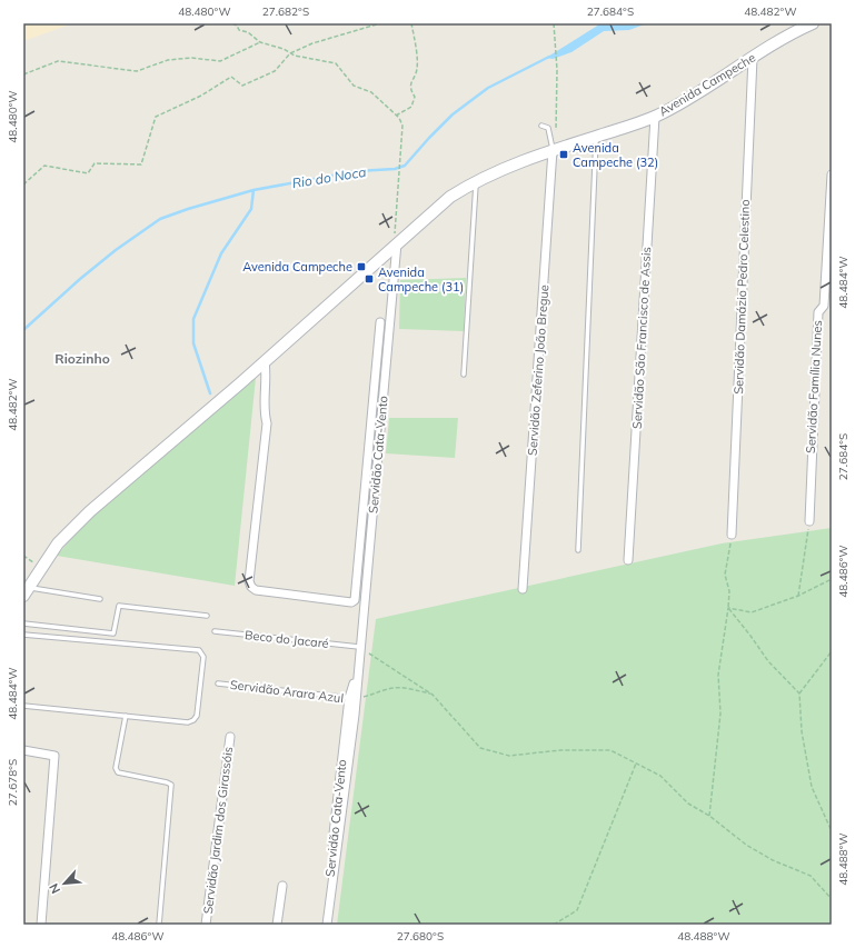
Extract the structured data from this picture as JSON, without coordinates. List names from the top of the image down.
{
  "streets": {
    "main road": ["Avenida Campeche"],
    "street": [
      "Servidão Damázio Pedro Celestino",
      "Servidão São Francisco de Assis",
      "Servidão Zeferino João Bregue",
      "Servidão Família Nunes",
      "Servidão Cata-Vento",
      "Servidão Jardim dos Girassóis"
    ],
    "lane": ["Beco do Jacaré", "Servidão Arara Azul"]
  },
  "crossings": [
    ["Avenida Campeche", "Servidão Damázio Pedro Celestino"],
    ["Avenida Campeche", "Servidão São Francisco de Assis"],
    ["Avenida Campeche", "Servidão Zeferino João Bregue"],
    ["Avenida Campeche", "Servidão Cata-Vento"],
    ["Servidão Cata-Vento", "Beco do Jacaré"],
    ["Servidão Cata-Vento", "Servidão Arara Azul"]
  ],
  "districts": ["Riozinho"],
  "water": ["Rio do Noca"],
  "places": {
    "transit": ["Avenida Campeche (32)", "Avenida Campeche", "Avenida Campeche (31)"]
  },
  "north": "bottom left",
  "coordinates": [
    "48.480°W",
    "27.682°S",
    "27.684°S",
    "48.482°W",
    "48.484°W",
    "48.486°W",
    "27.678°S",
    "48.488°W",
    "27.680°S"
  ]
}
